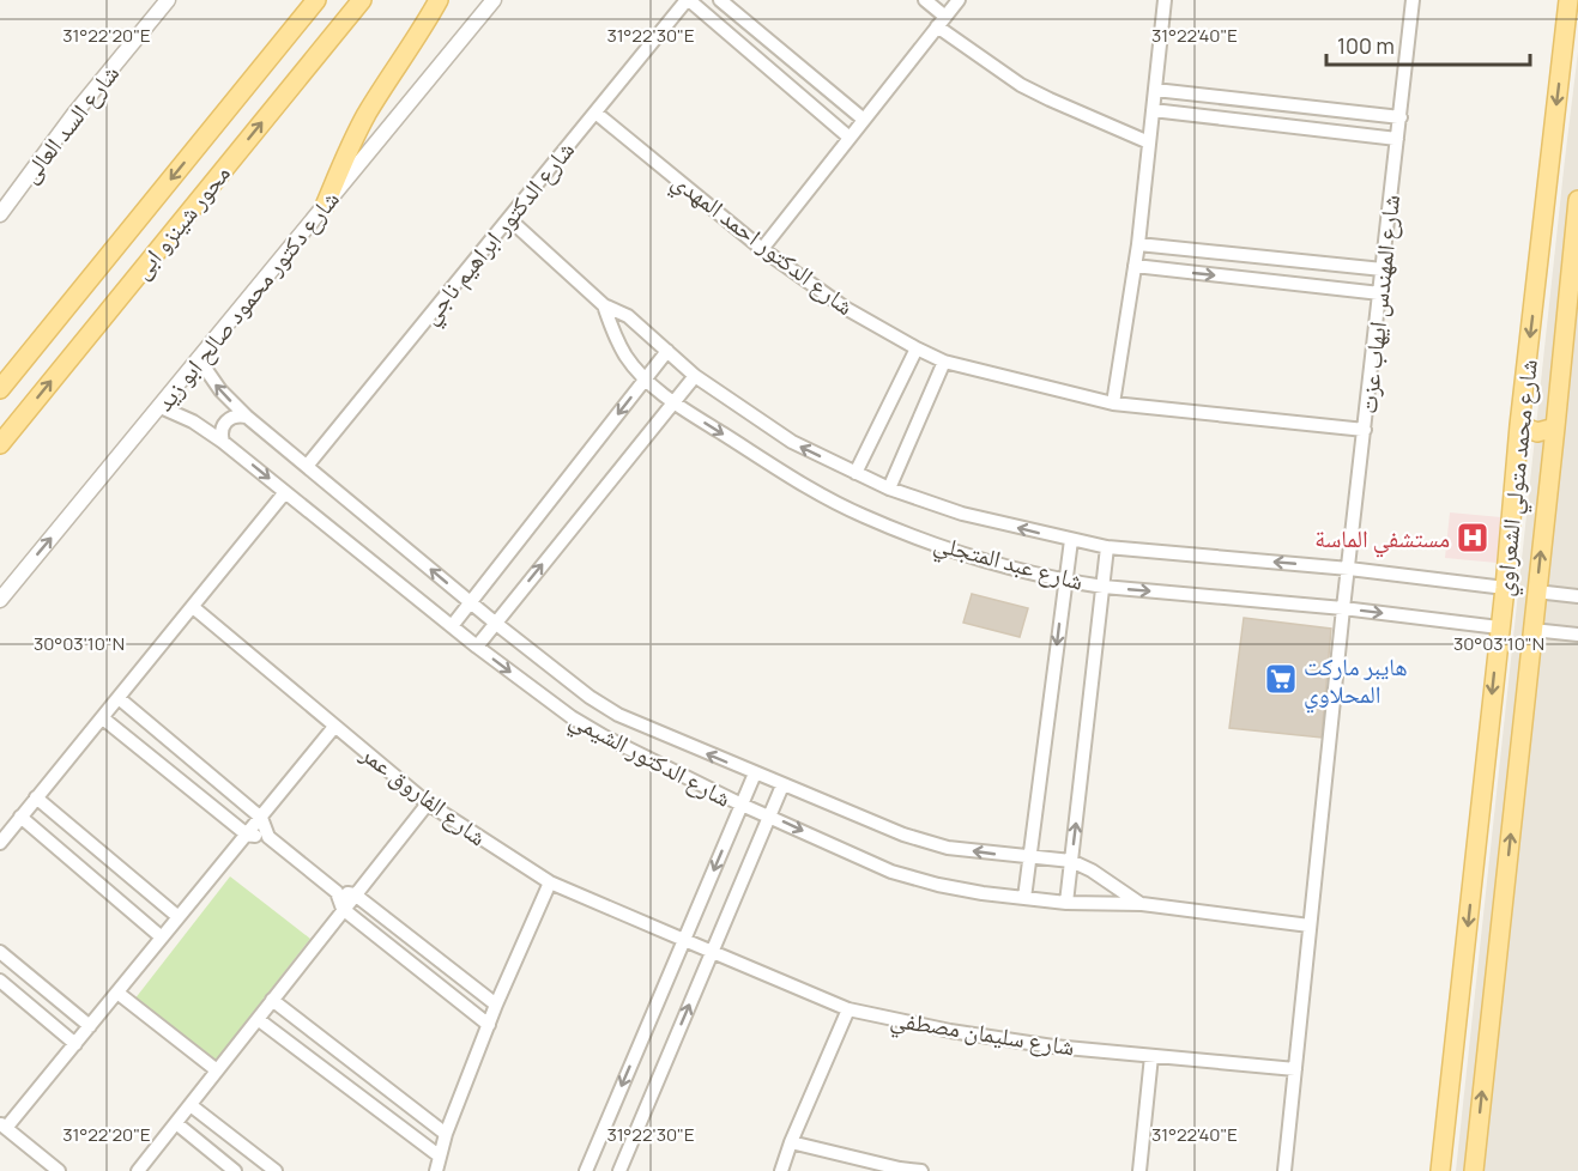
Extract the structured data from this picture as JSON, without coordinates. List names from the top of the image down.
{
  "streets": {
    "main road": ["محور شينزو ابى", "شارع محمد متولي الشعراوي"],
    "street": [
      "شارع السد العالى",
      "شارع الدكتور ابراهيم ناجي",
      "شارع الدكتور احمد المهدي",
      "شارع دكتور محمود صالح ابو زيد",
      "شارع المهندس ايهاب عزت",
      "شارع عبد المتجلي",
      "شارع الدكتور الشيمي",
      "شارع الفاروق عمر",
      "شارع سليمان مصطفي"
    ]
  },
  "crossings": [
    ["شارع الدكتور ابراهيم ناجي", "شارع الدكتور احمد المهدي"],
    ["شارع الدكتور ابراهيم ناجي", "شارع عبد المتجلي"],
    ["شارع الدكتور ابراهيم ناجي", "شارع الدكتور الشيمي"],
    ["شارع الدكتور احمد المهدي", "شارع المهندس ايهاب عزت"],
    ["شارع دكتور محمود صالح ابو زيد", "شارع الدكتور الشيمي"],
    ["شارع المهندس ايهاب عزت", "شارع عبد المتجلي"],
    ["شارع المهندس ايهاب عزت", "شارع الدكتور الشيمي"],
    ["شارع المهندس ايهاب عزت", "شارع سليمان مصطفي"],
    ["شارع محمد متولي الشعراوي", "شارع عبد المتجلي"],
    ["شارع الفاروق عمر", "شارع سليمان مصطفي"]
  ],
  "places": {
    "hospital": ["مستشفي الماسة"],
    "supermarket": ["هايبر ماركت المحلاوي"]
  },
  "scale_bar": "100 m",
  "coordinates": [
    "31°22'20\"E",
    "31°22'30\"E",
    "31°22'40\"E",
    "30°03'10\"N"
  ]
}
